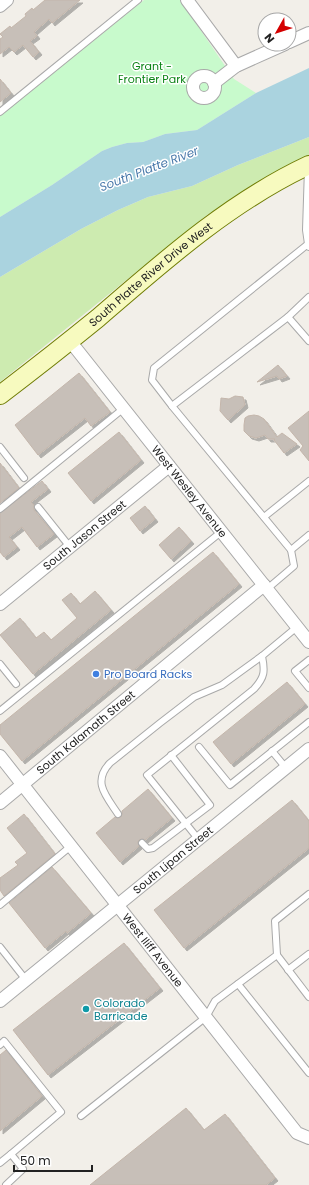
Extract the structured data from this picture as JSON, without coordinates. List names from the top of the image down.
{
  "streets": {
    "street": [
      "South Platte River Drive West",
      "West Wesley Avenue",
      "South Jason Street",
      "South Kalamath Street",
      "South Lipan Street",
      "West Iliff Avenue"
    ]
  },
  "crossings": [
    ["South Platte River Drive West", "West Wesley Avenue"],
    ["West Wesley Avenue", "South Jason Street"],
    ["West Wesley Avenue", "South Kalamath Street"],
    ["South Kalamath Street", "West Iliff Avenue"],
    ["South Lipan Street", "West Iliff Avenue"]
  ],
  "water": ["South Platte River"],
  "parks": ["Grant - Frontier Park"],
  "places": ["Pro Board Racks", "Colorado Barricade"],
  "scale_bar": "50 m",
  "north": "bottom left"
}
